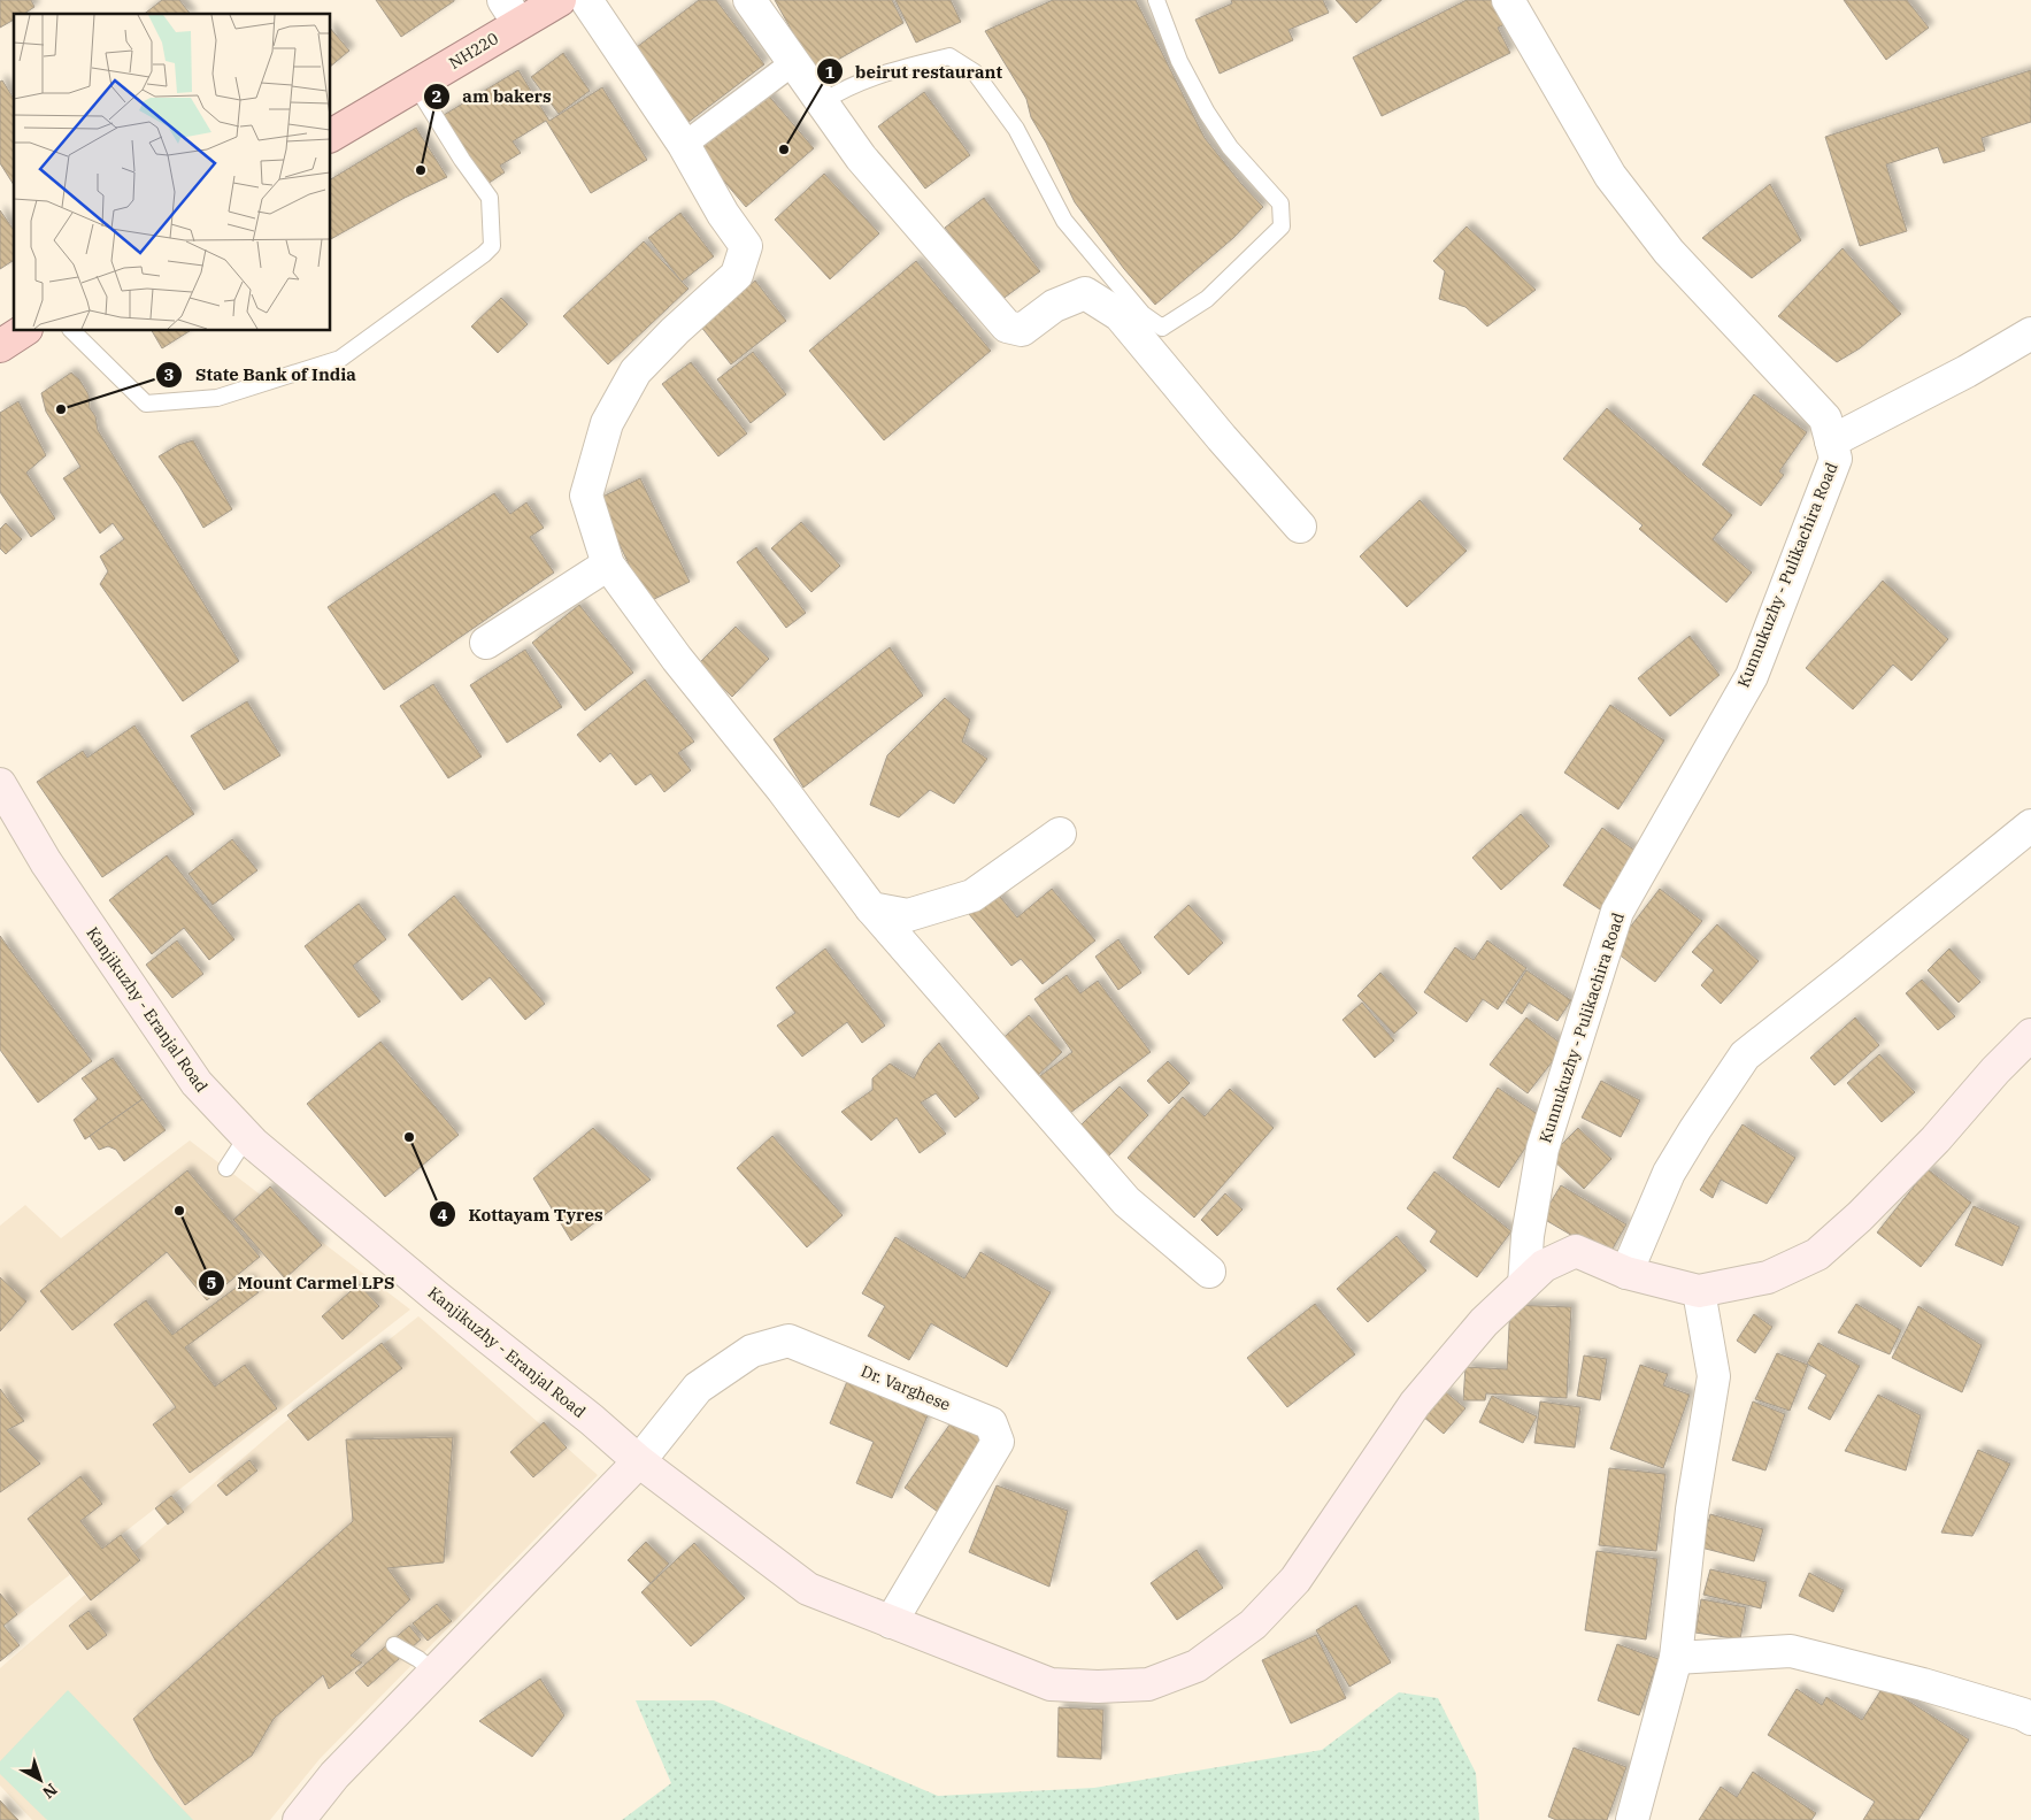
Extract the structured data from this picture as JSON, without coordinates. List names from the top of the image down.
{
  "streets": {
    "highway": ["NH220"],
    "main road": ["Kanjikuzhy - Eranjal Road"],
    "street": ["Kunnukuzhy - Pulikachira Road", "Dr. Varghese"]
  },
  "crossings": [
    ["Kunnukuzhy - Pulikachira Road", "Kanjikuzhy - Eranjal Road"],
    ["Kanjikuzhy - Eranjal Road", "Dr. Varghese"]
  ],
  "places": [
    "beirut restaurant",
    "am bakers",
    "State Bank of India",
    "Kottayam Tyres",
    "Mount Carmel LPS"
  ],
  "north": "bottom right"
}
